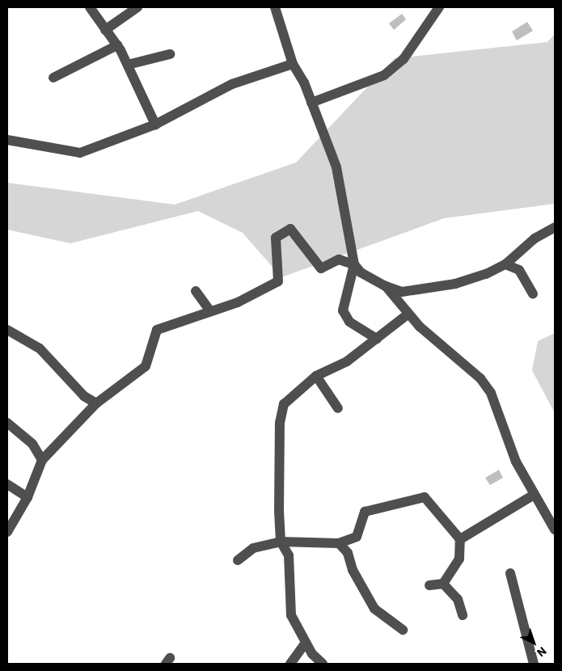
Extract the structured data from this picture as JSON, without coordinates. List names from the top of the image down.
{
  "north": "bottom right"
}
